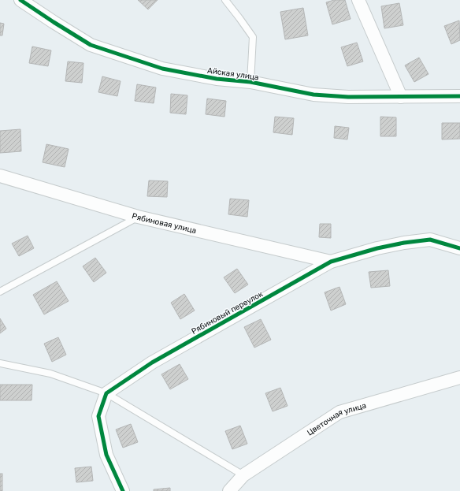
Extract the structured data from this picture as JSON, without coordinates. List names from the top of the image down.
{
  "streets": {
    "street": [
      "Айская улица",
      "Рябиновая улица",
      "Рябиновый переулок",
      "Цветочная улица"
    ]
  },
  "crossings": [
    ["Рябиновая улица", "Рябиновый переулок"]
  ]
}
